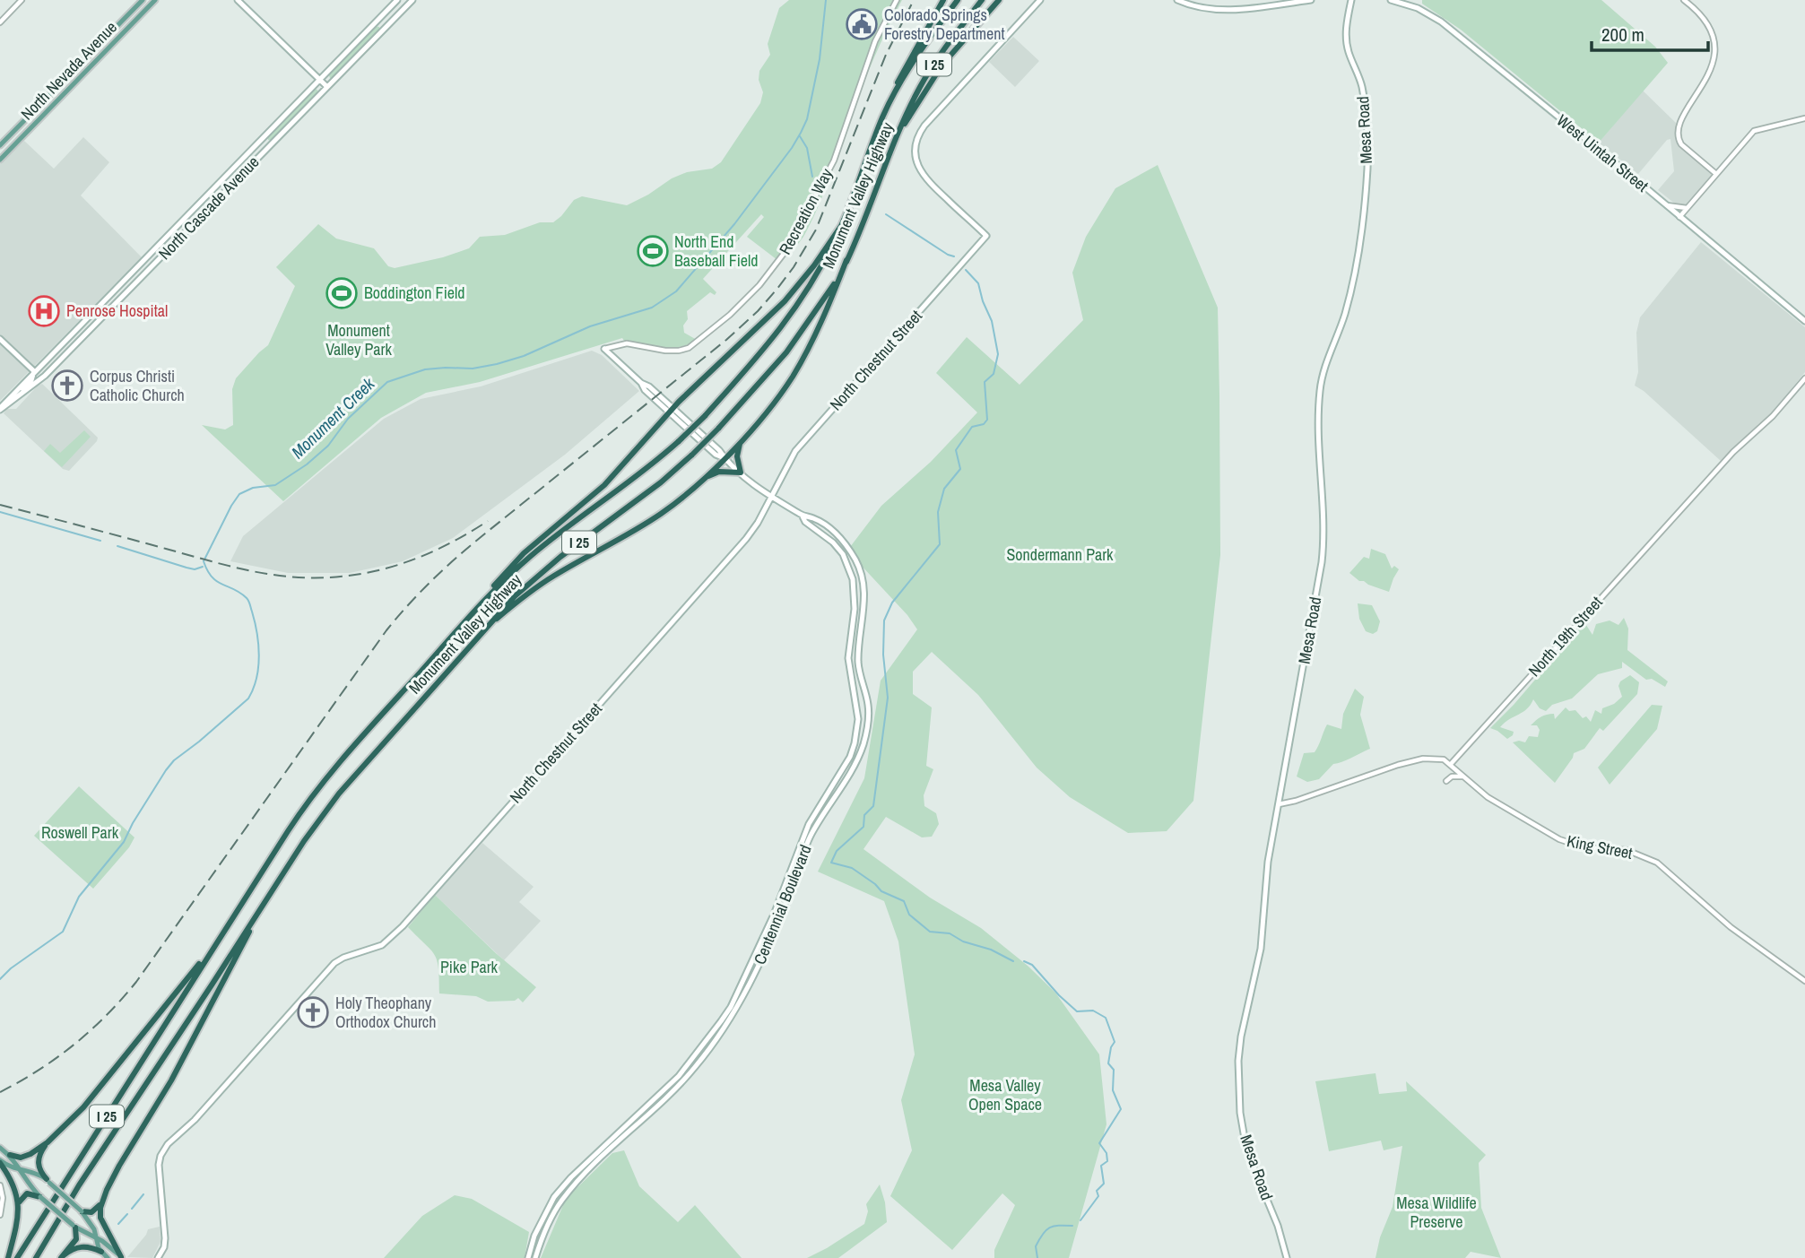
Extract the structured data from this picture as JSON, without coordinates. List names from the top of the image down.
{
  "streets": {
    "highway": ["I 25", "Monument Valley Highway"],
    "main road": [
      "North Nevada Avenue",
      "Mesa Road",
      "West Uintah Street",
      "North Cascade Avenue",
      "North Chestnut Street",
      "Centennial Boulevard"
    ],
    "street": ["Recreation Way", "North 19th Street", "King Street"]
  },
  "crossings": [
    ["Recreation Way", "Centennial Boulevard"],
    ["North Chestnut Street", "Centennial Boulevard"],
    ["North 19th Street", "King Street"]
  ],
  "water": ["Monument Creek"],
  "parks": [
    "Monument Valley Park",
    "Sondermann Park",
    "Roswell Park",
    "Pike Park",
    "Mesa Valley Open Space",
    "Mesa Wildlife Preserve"
  ],
  "places": {
    "public building": ["Colorado Springs Forestry Department"],
    "sports": ["North End Baseball Field", "Boddington Field"],
    "hospital": ["Penrose Hospital"],
    "church": ["Corpus Christi Catholic Church", "Holy Theophany Orthodox Church"]
  },
  "scale_bar": "200 m"
}
